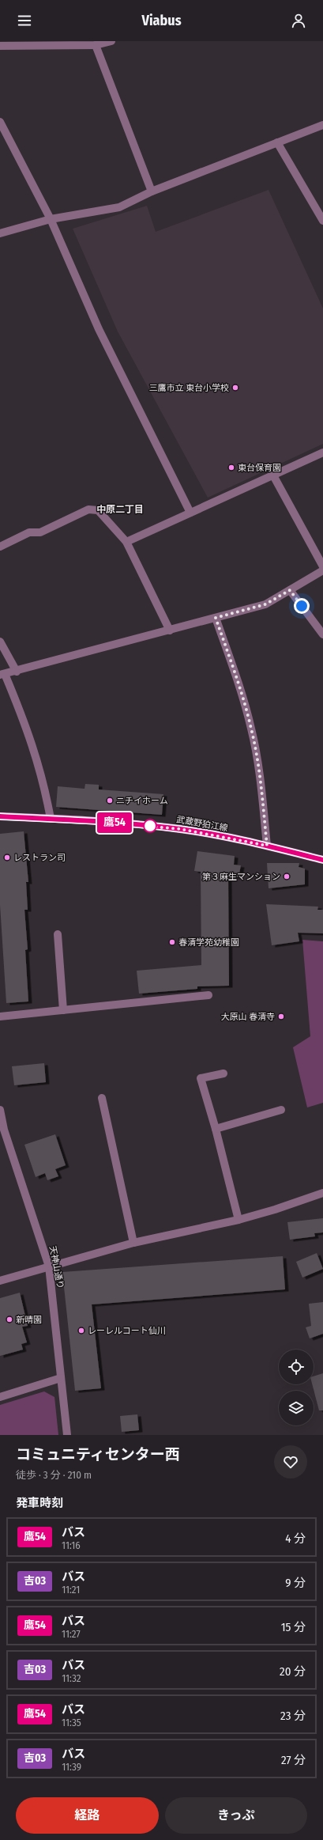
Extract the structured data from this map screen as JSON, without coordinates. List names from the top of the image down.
{
  "streets": {
    "main road": ["武蔵野狛江線"],
    "street": ["天神山通り"]
  },
  "districts": ["中原二丁目"],
  "places": [
    "三鷹市立 東台小学校",
    "東台保育園",
    "ニチイホーム",
    "レストラン司",
    "第３麻生マンション",
    "春清学苑幼稚園",
    "大原山 春清寺",
    "新晴園",
    "レーレルコート仙川"
  ],
  "lines": ["bus line 鷹54"],
  "page": {
    "header": "Viabus",
    "on_map": "鷹54",
    "heading": [
      ["コミュニティセンター西", "徒歩 · 3 分 · 210 m"],
      "発車時刻"
    ],
    "list": [
      {
        "mark": "鷹54",
        "name": "バス",
        "note": "11:16",
        "value": "4 分"
      },
      {
        "mark": "吉03",
        "name": "バス",
        "note": "11:21",
        "value": "9 分"
      },
      {
        "mark": "鷹54",
        "name": "バス",
        "note": "11:27",
        "value": "15 分"
      },
      {
        "mark": "吉03",
        "name": "バス",
        "note": "11:32",
        "value": "20 分"
      },
      {
        "mark": "鷹54",
        "name": "バス",
        "note": "11:35",
        "value": "23 分"
      },
      {
        "mark": "吉03",
        "name": "バス",
        "note": "11:39",
        "value": "27 分"
      }
    ],
    "buttons": ["経路", "きっぷ"]
  }
}
